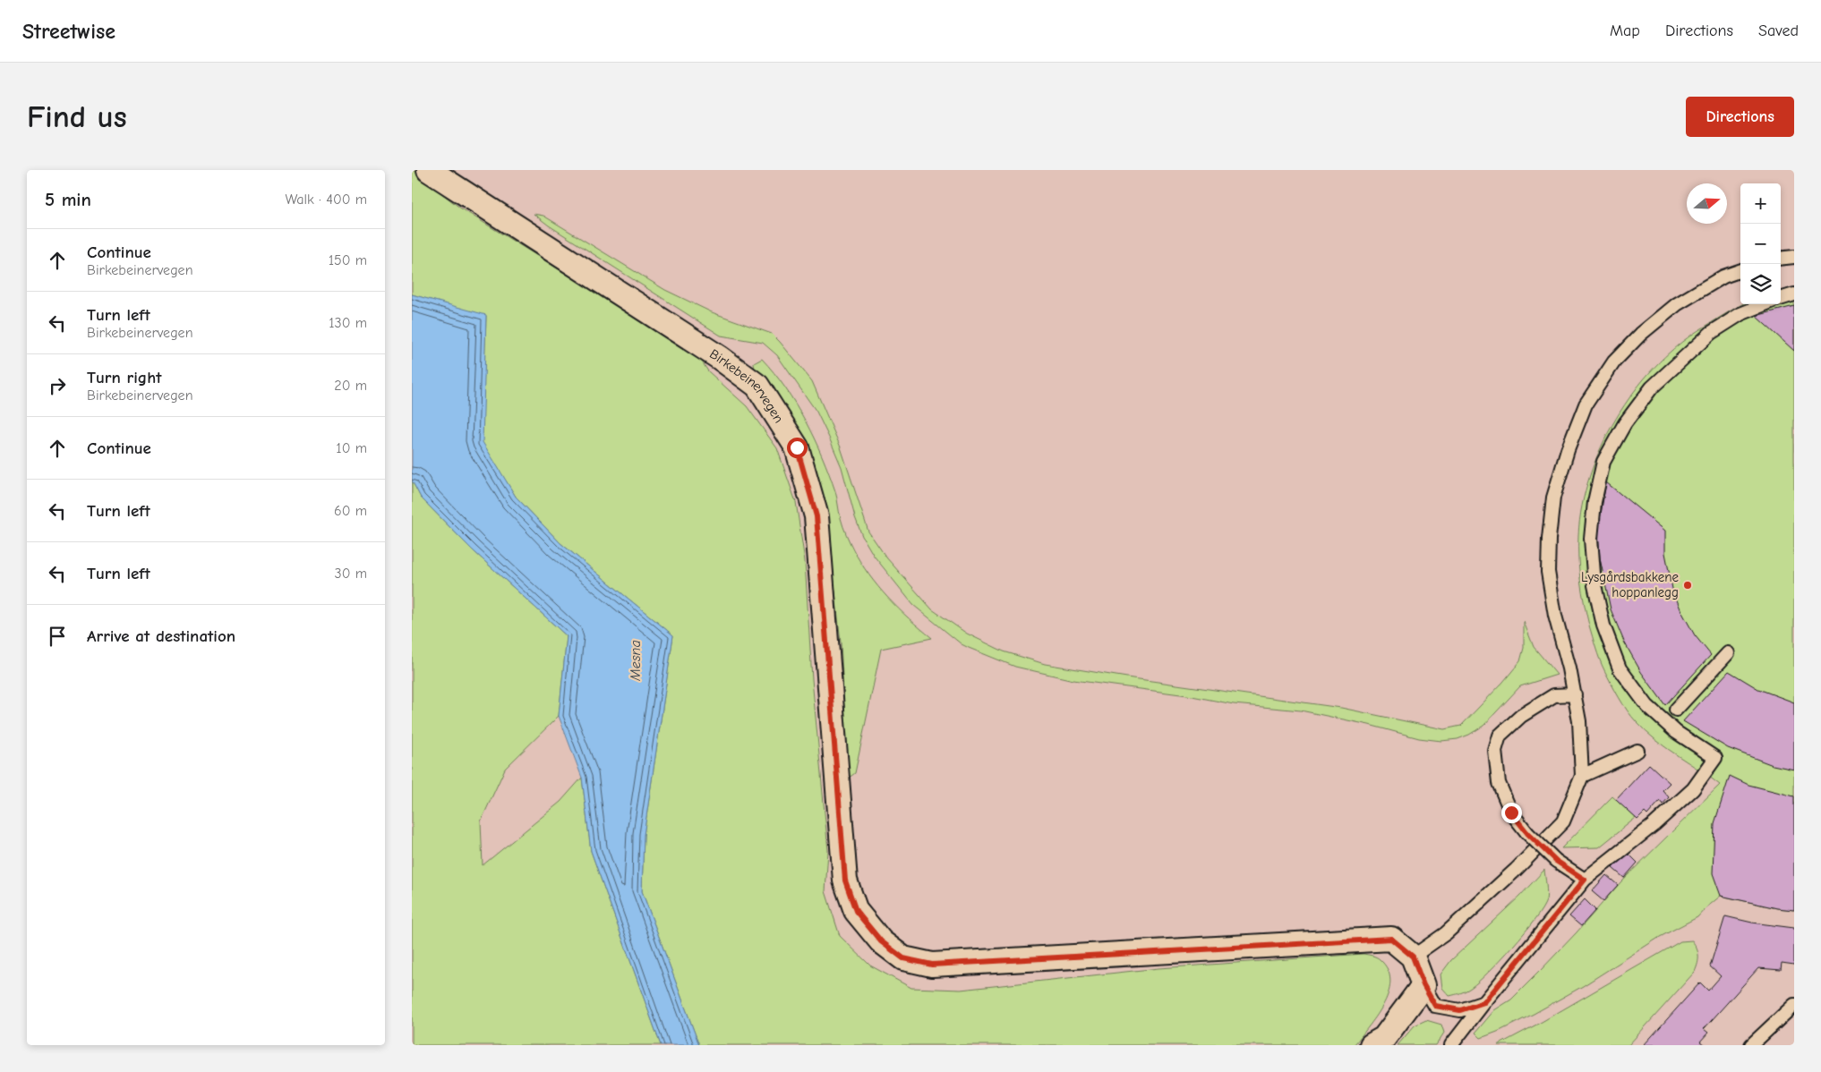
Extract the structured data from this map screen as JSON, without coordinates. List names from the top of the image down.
{
  "streets": {
    "street": ["Birkebeinervegen"]
  },
  "water": ["Mesna"],
  "places": ["Lysgårdsbakkene hoppanlegg"],
  "north": "right",
  "page": {
    "header": "Streetwise",
    "nav": ["Map", "Directions", "Saved"],
    "buttons": "Directions",
    "title": "Find us",
    "heading": ["5 min", "Walk · 400 m"],
    "map_buttons": ["+", "−"],
    "list": [
      ["Continue", "Birkebeinervegen", "150 m"],
      ["Turn left", "Birkebeinervegen", "130 m"],
      ["Turn right", "Birkebeinervegen", "20 m"],
      ["Continue", "10 m"],
      ["Turn left", "60 m"],
      ["Turn left", "30 m"],
      "Arrive at destination"
    ]
  }
}
